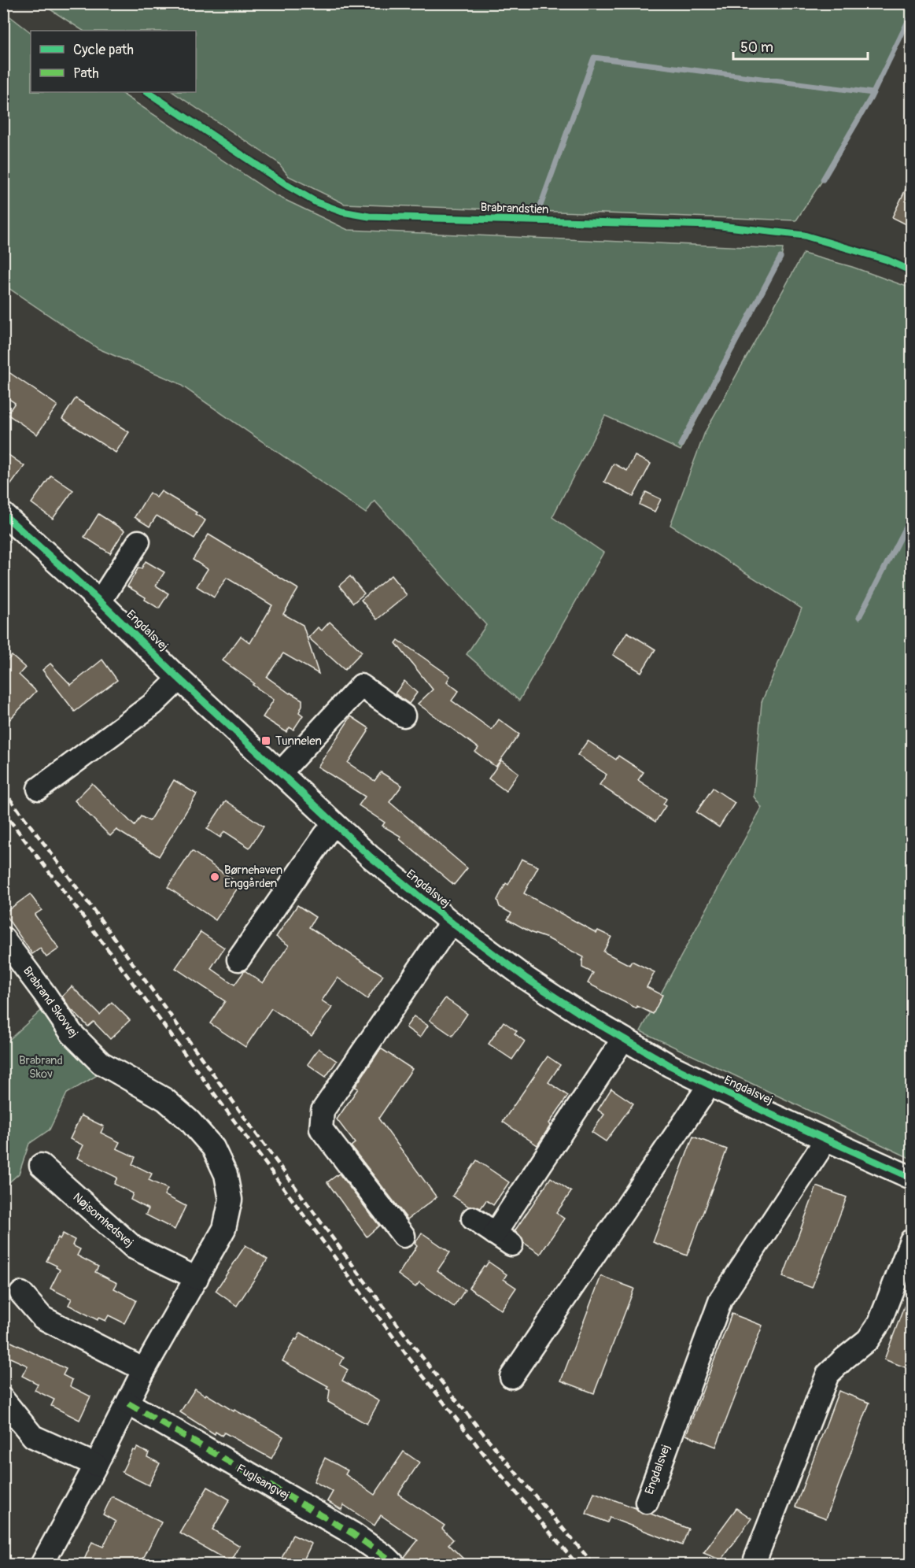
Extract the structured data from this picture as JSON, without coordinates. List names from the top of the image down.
{
  "streets": {
    "street": [
      "Engdalsvej",
      "Brabrand Skovvej",
      "Nøjsomhedsvej",
      "Fuglsangvej"
    ],
    "cycle path": ["Brabrandstien"]
  },
  "crossings": [
    ["Brabrand Skovvej", "Nøjsomhedsvej"]
  ],
  "parks": ["Brabrand Skov"],
  "places": {
    "transit": ["Tunnelen"],
    "other": ["Børnehaven Enggården"]
  },
  "legend": ["Cycle path", "Path"],
  "scale_bar": "50 m"
}
